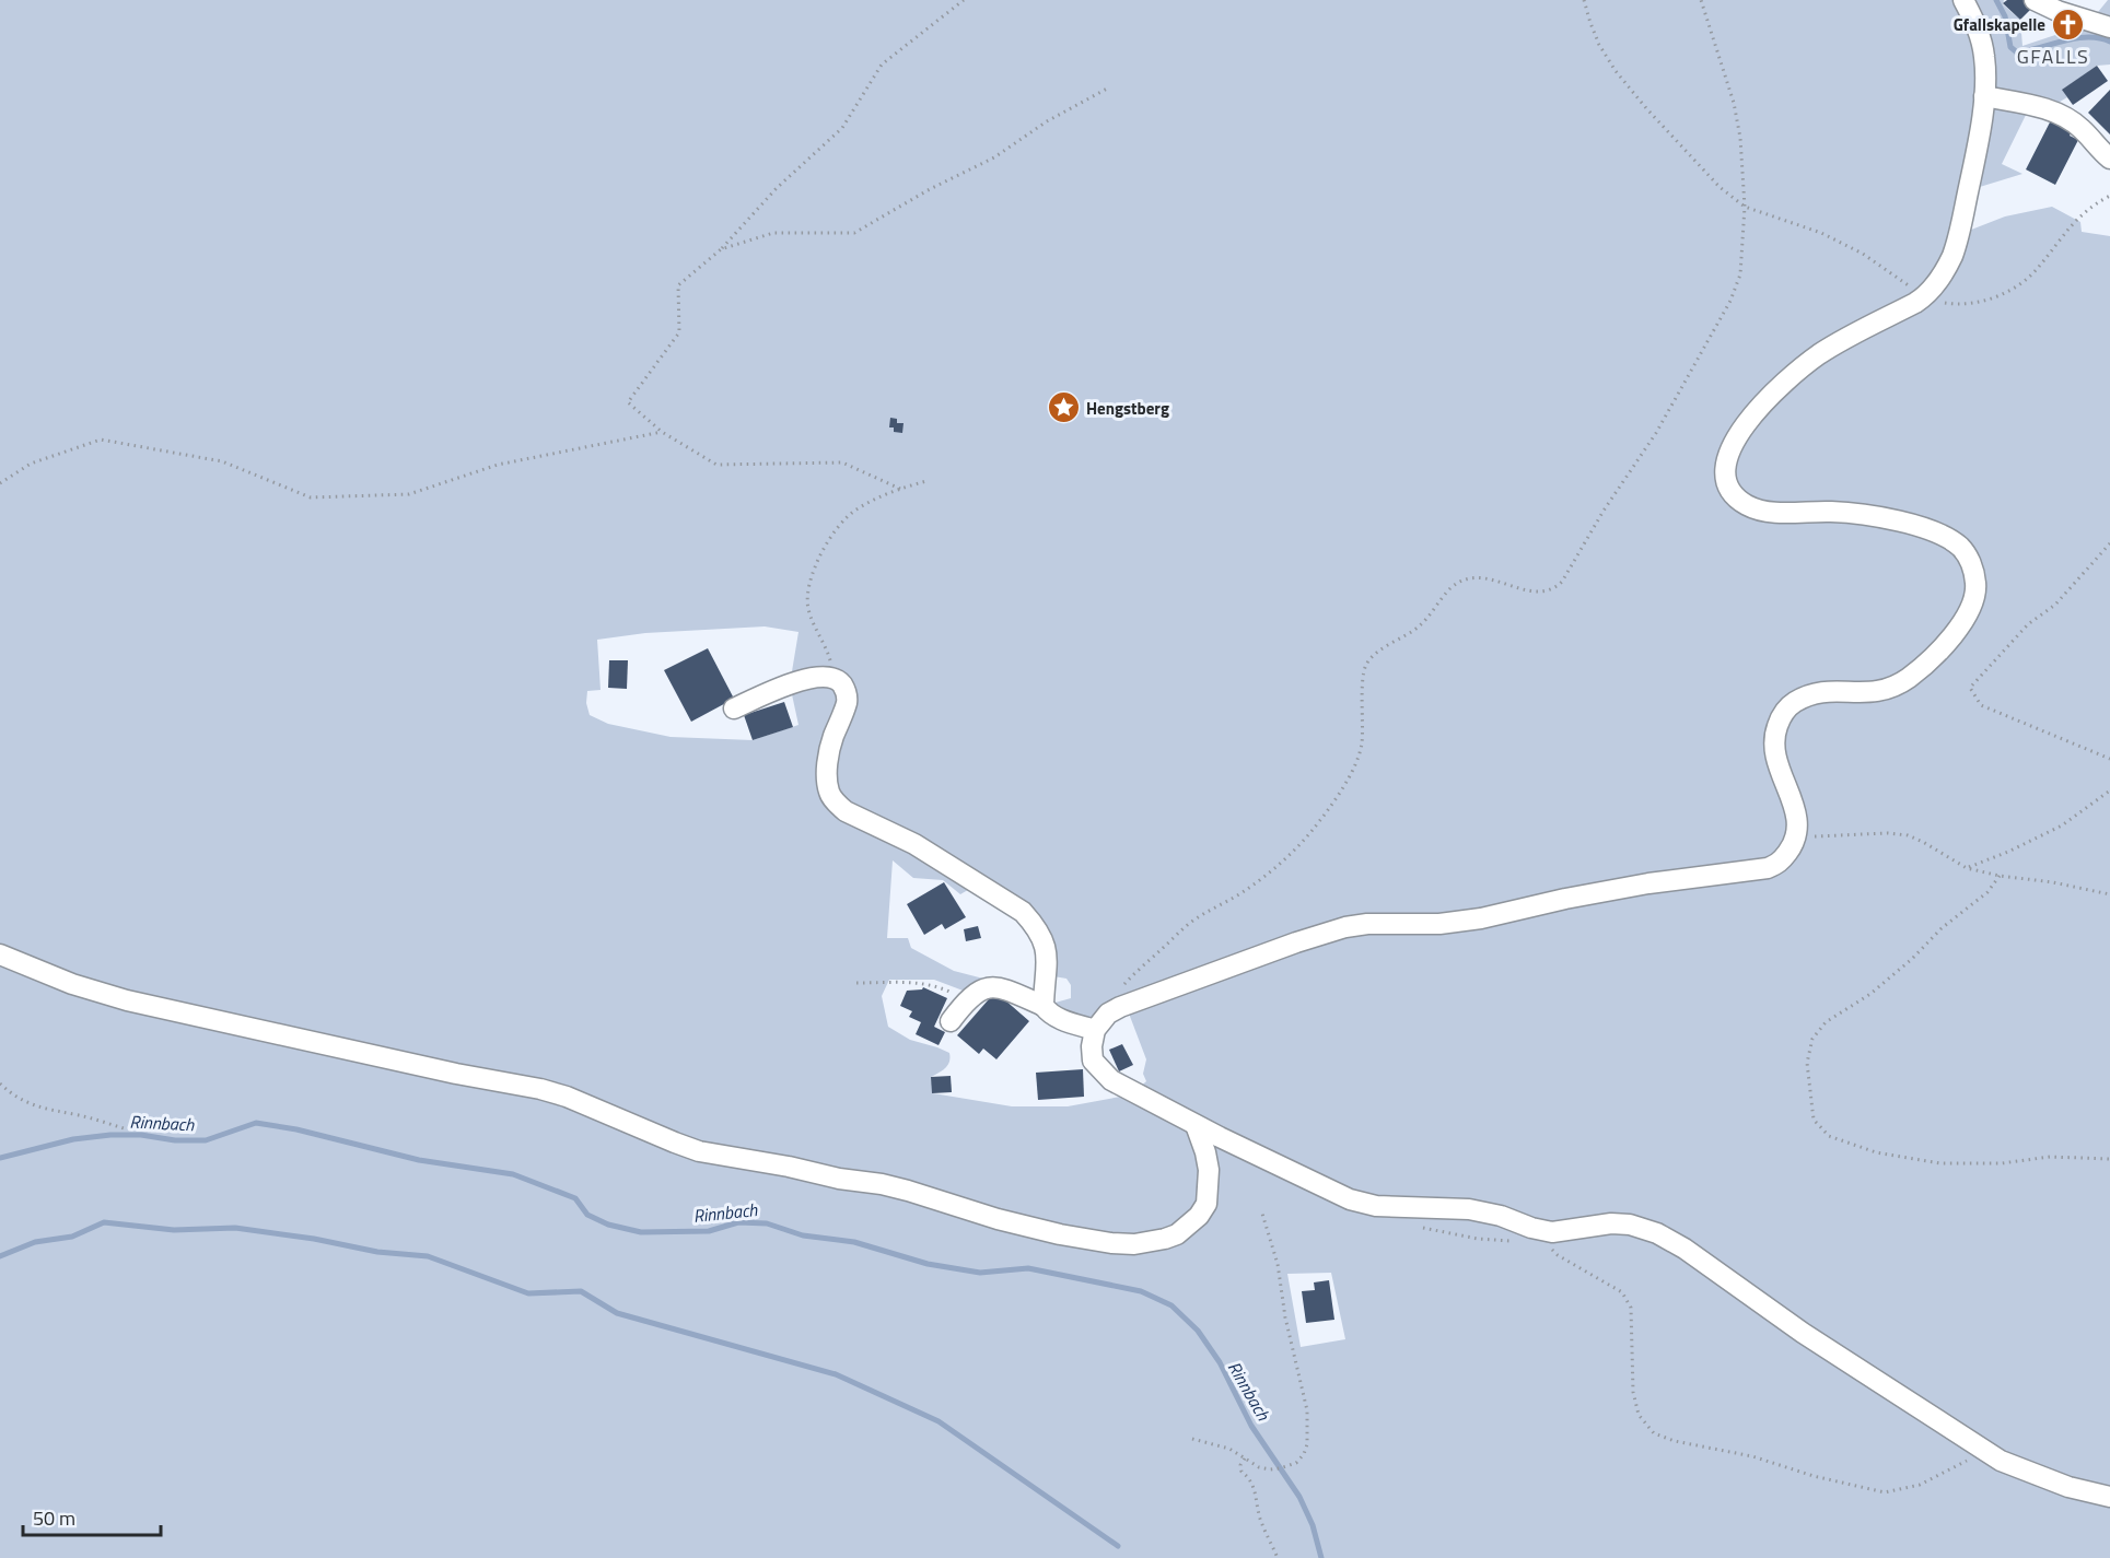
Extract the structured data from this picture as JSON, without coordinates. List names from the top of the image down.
{
  "districts": ["GFALLS"],
  "water": ["Rinnbach"],
  "places": {
    "church": ["Gfallskapelle"],
    "place": ["Hengstberg"]
  },
  "scale_bar": "50 m"
}
